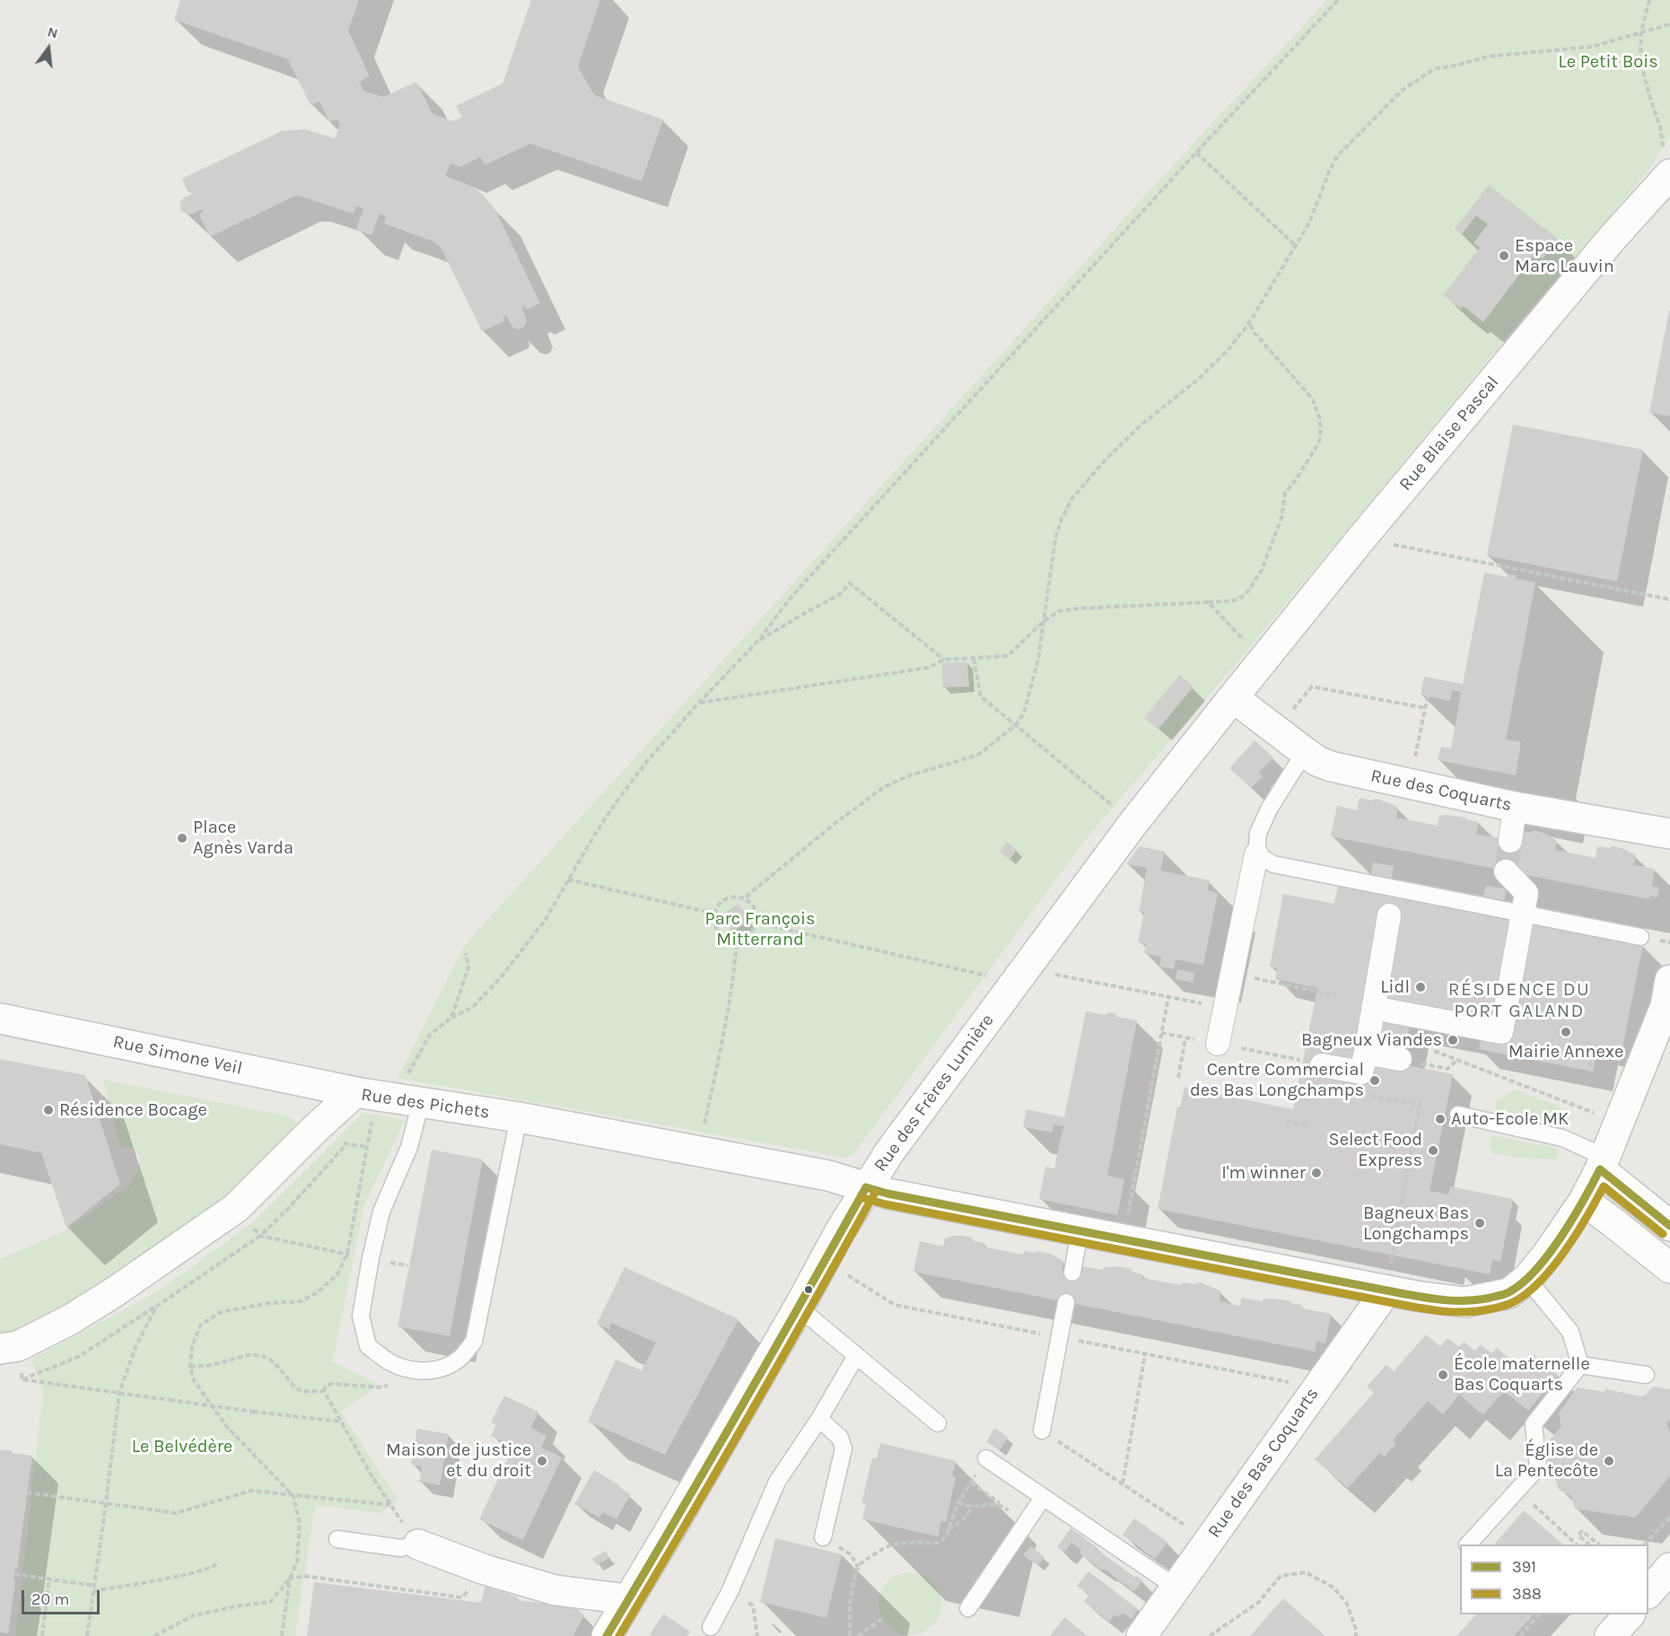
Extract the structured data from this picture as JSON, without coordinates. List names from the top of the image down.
{
  "streets": {
    "street": [
      "Rue Blaise Pascal",
      "Rue des Coquarts",
      "Rue Simone Veil",
      "Rue des Frères Lumière",
      "Rue des Pichets",
      "Rue des Bas Coquarts"
    ]
  },
  "crossings": [
    ["Rue Blaise Pascal", "Rue des Coquarts"],
    ["Rue Blaise Pascal", "Rue des Frères Lumière"],
    ["Rue des Coquarts", "Rue des Frères Lumière"],
    ["Rue Simone Veil", "Rue des Pichets"],
    ["Rue des Frères Lumière", "Rue des Pichets"],
    ["Rue des Pichets", "Rue des Bas Coquarts"]
  ],
  "districts": ["RÉSIDENCE DU PORT GALAND"],
  "parks": ["Le Petit Bois", "Parc François Mitterrand", "Le Belvédère"],
  "places": [
    "Espace Marc Lauvin",
    "Place Agnès Varda",
    "Lidl",
    "Mairie Annexe",
    "Bagneux Viandes",
    "Centre Commercial des Bas Longchamps",
    "Résidence Bocage",
    "Auto-Ecole MK",
    "Select Food Express",
    "I'm winner",
    "Bagneux Bas Longchamps",
    "École maternelle Bas Coquarts",
    "Maison de justice et du droit",
    "Église de La Pentecôte"
  ],
  "lines": ["transit line 391", "transit line 388"],
  "legend": ["391", "388"],
  "scale_bar": "20 m",
  "north": "top"
}
